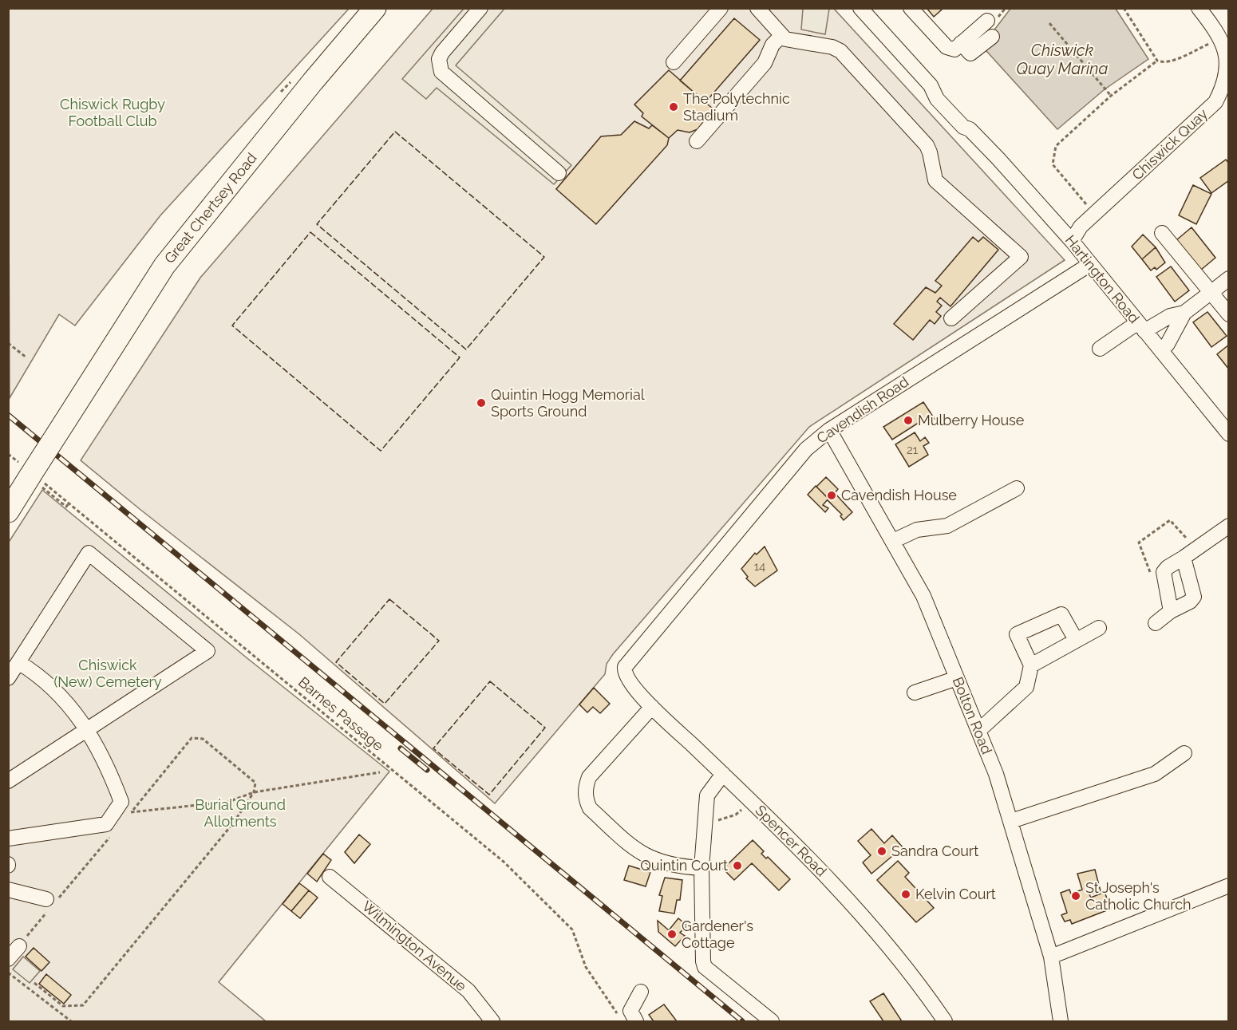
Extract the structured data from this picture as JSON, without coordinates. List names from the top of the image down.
{
  "streets": {
    "highway": ["Great Chertsey Road"],
    "street": [
      "Chiswick Quay",
      "Hartington Road",
      "Cavendish Road",
      "Bolton Road",
      "Spencer Road",
      "Wilmington Avenue"
    ],
    "path": ["Barnes Passage"]
  },
  "crossings": [
    ["Chiswick Quay", "Hartington Road"],
    ["Great Chertsey Road", "Barnes Passage"],
    ["Hartington Road", "Cavendish Road"],
    ["Cavendish Road", "Bolton Road"],
    ["Cavendish Road", "Spencer Road"]
  ],
  "water": ["Chiswick Quay Marina"],
  "parks": ["Chiswick Rugby Football Club", "Chiswick (New) Cemetery", "Burial Ground Allotments"],
  "places": [
    "The Polytechnic Stadium",
    "Quintin Hogg Memorial Sports Ground",
    "Mulberry House",
    "Cavendish House",
    "Sandra Court",
    "Quintin Court",
    "Kelvin Court",
    "St Joseph's Catholic Church",
    "Gardener's Cottage"
  ],
  "house_numbers": ["21", "14"]
}
